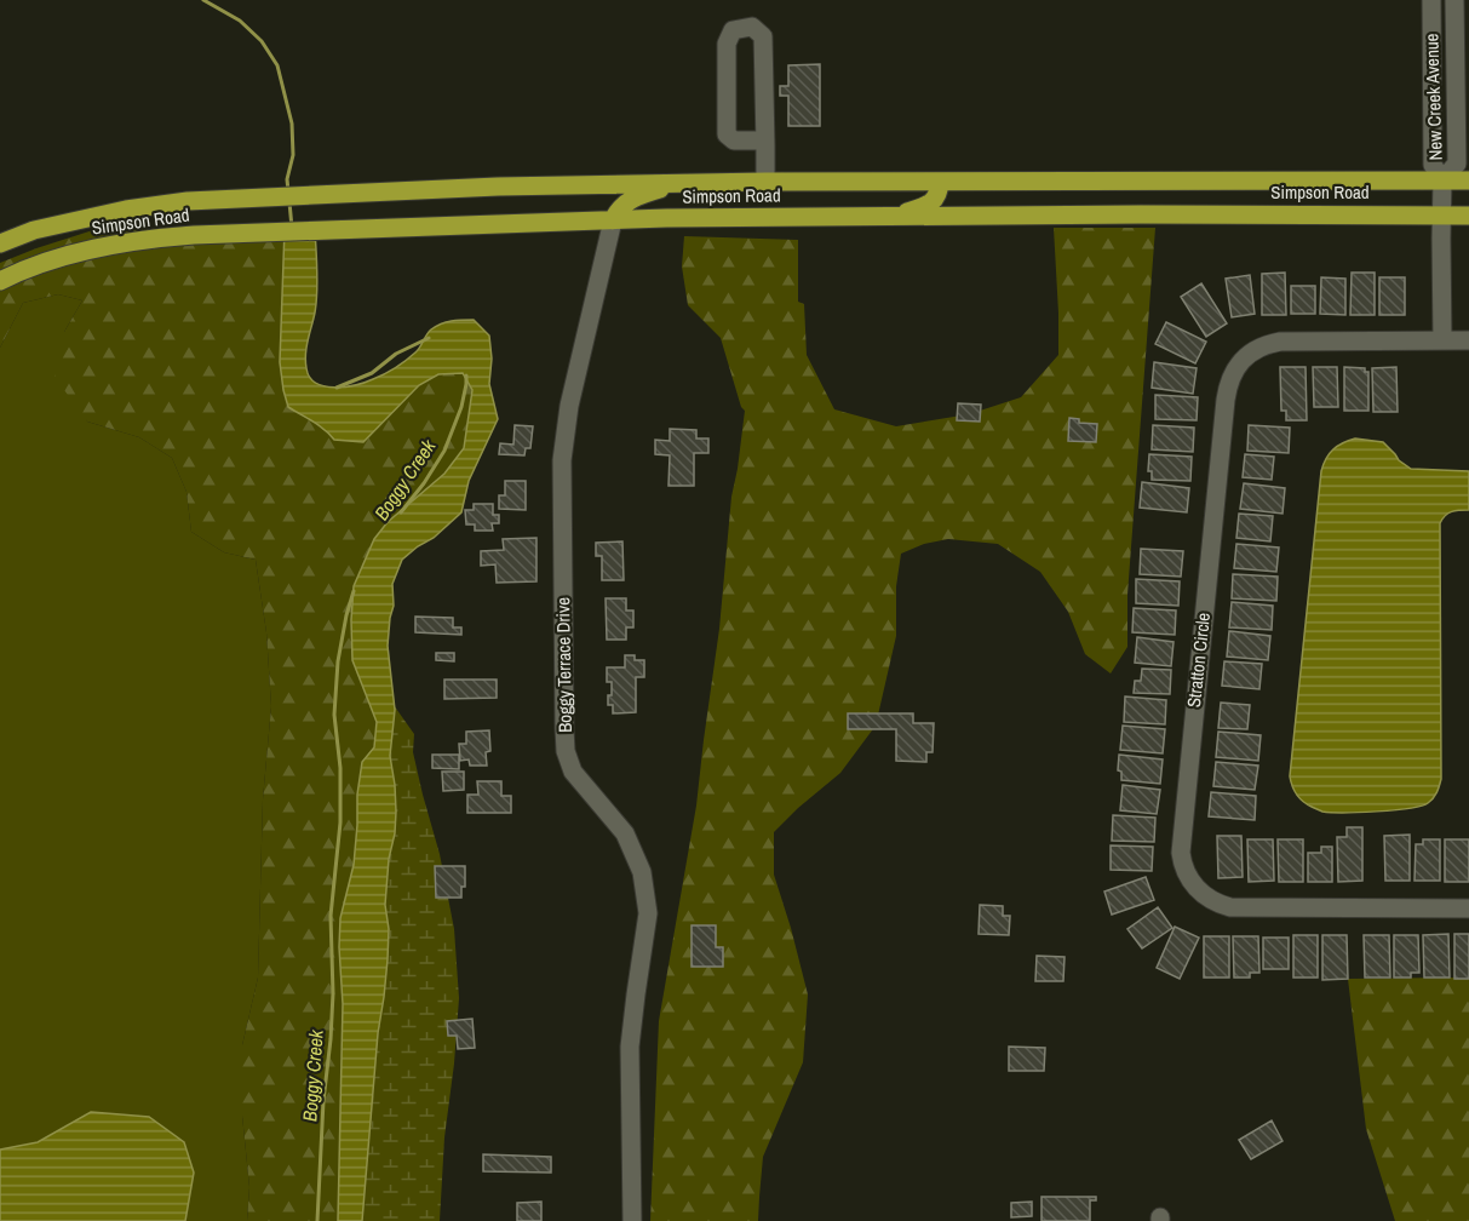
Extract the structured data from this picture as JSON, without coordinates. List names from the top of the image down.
{
  "streets": {
    "main road": ["Simpson Road"],
    "street": ["New Creek Avenue", "Stratton Circle", "Boggy Terrace Drive"]
  },
  "crossings": [
    ["New Creek Avenue", "Simpson Road"],
    ["Simpson Road", "Boggy Terrace Drive"]
  ],
  "water": ["Boggy Creek"]
}
